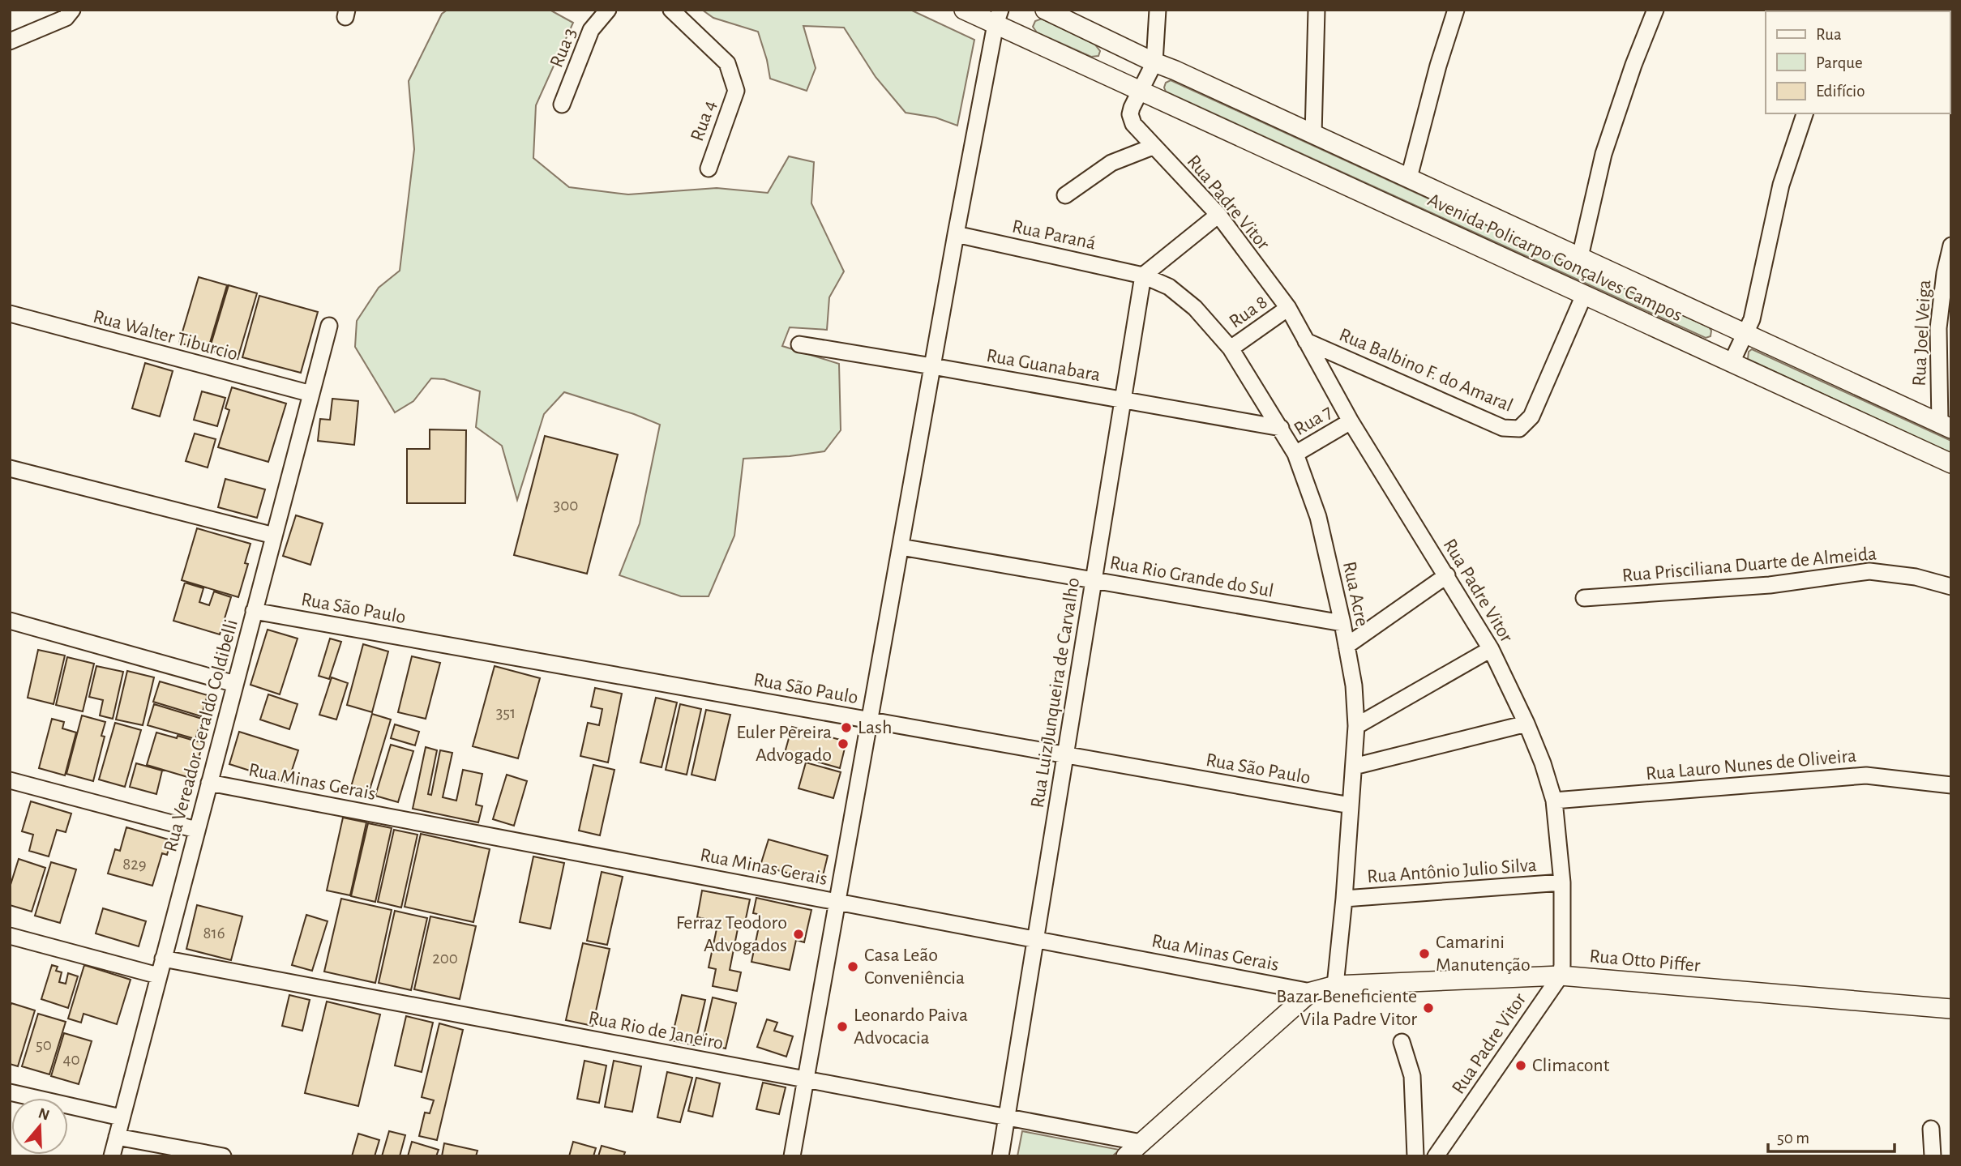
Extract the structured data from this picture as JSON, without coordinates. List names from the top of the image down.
{
  "streets": {
    "street": [
      "Rua 3",
      "Rua 4",
      "Rua Padre Vitor",
      "Rua Paraná",
      "Avenida Policarpo Gonçalves Campos",
      "Rua 8",
      "Rua Joel Veiga",
      "Rua Walter Tiburcio",
      "Rua Guanabara",
      "Rua Balbino F. do Amaral",
      "Rua 7",
      "Rua Prisciliana Duarte de Almeida",
      "Rua Rio Grande do Sul",
      "Rua Acre",
      "Rua São Paulo",
      "Rua Luiz Junqueira de Carvalho",
      "Rua Vereador Geraldo Coldibelli",
      "Rua Lauro Nunes de Oliveira",
      "Rua Minas Gerais",
      "Rua Antônio Julio Silva",
      "Rua Otto Piffer",
      "Rua Rio de Janeiro"
    ]
  },
  "crossings": [
    ["Rua Padre Vitor", "Avenida Policarpo Gonçalves Campos"],
    ["Rua Padre Vitor", "Rua 8"],
    ["Rua Padre Vitor", "Rua Balbino F. do Amaral"],
    ["Rua Padre Vitor", "Rua 7"],
    ["Rua Padre Vitor", "Rua Lauro Nunes de Oliveira"],
    ["Rua Padre Vitor", "Rua Antônio Julio Silva"],
    ["Rua Padre Vitor", "Rua Otto Piffer"],
    ["Rua Paraná", "Rua Acre"],
    ["Rua Paraná", "Rua Luiz Junqueira de Carvalho"],
    ["Avenida Policarpo Gonçalves Campos", "Rua Joel Veiga"],
    ["Avenida Policarpo Gonçalves Campos", "Rua Balbino F. do Amaral"],
    ["Rua 8", "Rua Acre"],
    ["Rua Walter Tiburcio", "Rua Vereador Geraldo Coldibelli"],
    ["Rua Guanabara", "Rua Acre"],
    ["Rua Guanabara", "Rua Luiz Junqueira de Carvalho"],
    ["Rua 7", "Rua Acre"],
    ["Rua Rio Grande do Sul", "Rua Acre"],
    ["Rua Rio Grande do Sul", "Rua Luiz Junqueira de Carvalho"],
    ["Rua Acre", "Rua São Paulo"],
    ["Rua Acre", "Rua Luiz Junqueira de Carvalho"],
    ["Rua Acre", "Rua Antônio Julio Silva"],
    ["Rua Acre", "Rua Otto Piffer"],
    ["Rua São Paulo", "Rua Luiz Junqueira de Carvalho"],
    ["Rua São Paulo", "Rua Vereador Geraldo Coldibelli"],
    ["Rua Luiz Junqueira de Carvalho", "Rua Minas Gerais"],
    ["Rua Luiz Junqueira de Carvalho", "Rua Rio de Janeiro"],
    ["Rua Vereador Geraldo Coldibelli", "Rua Minas Gerais"],
    ["Rua Vereador Geraldo Coldibelli", "Rua Rio de Janeiro"],
    ["Rua Minas Gerais", "Rua Otto Piffer"]
  ],
  "places": [
    "Lash",
    "Euler Pereira Advogado",
    "Ferraz Teodoro Advogados",
    "Camarini Manutenção",
    "Casa Leão Conveniência",
    "Bazar Beneficiente Vila Padre Vitor",
    "Leonardo Paiva Advocacia",
    "Climacont"
  ],
  "house_numbers": [
    "300",
    "351",
    "829",
    "816",
    "200",
    "50",
    "40"
  ],
  "legend": ["Rua", "Parque", "Edifício"],
  "scale_bar": "50 m",
  "north": "top"
}
